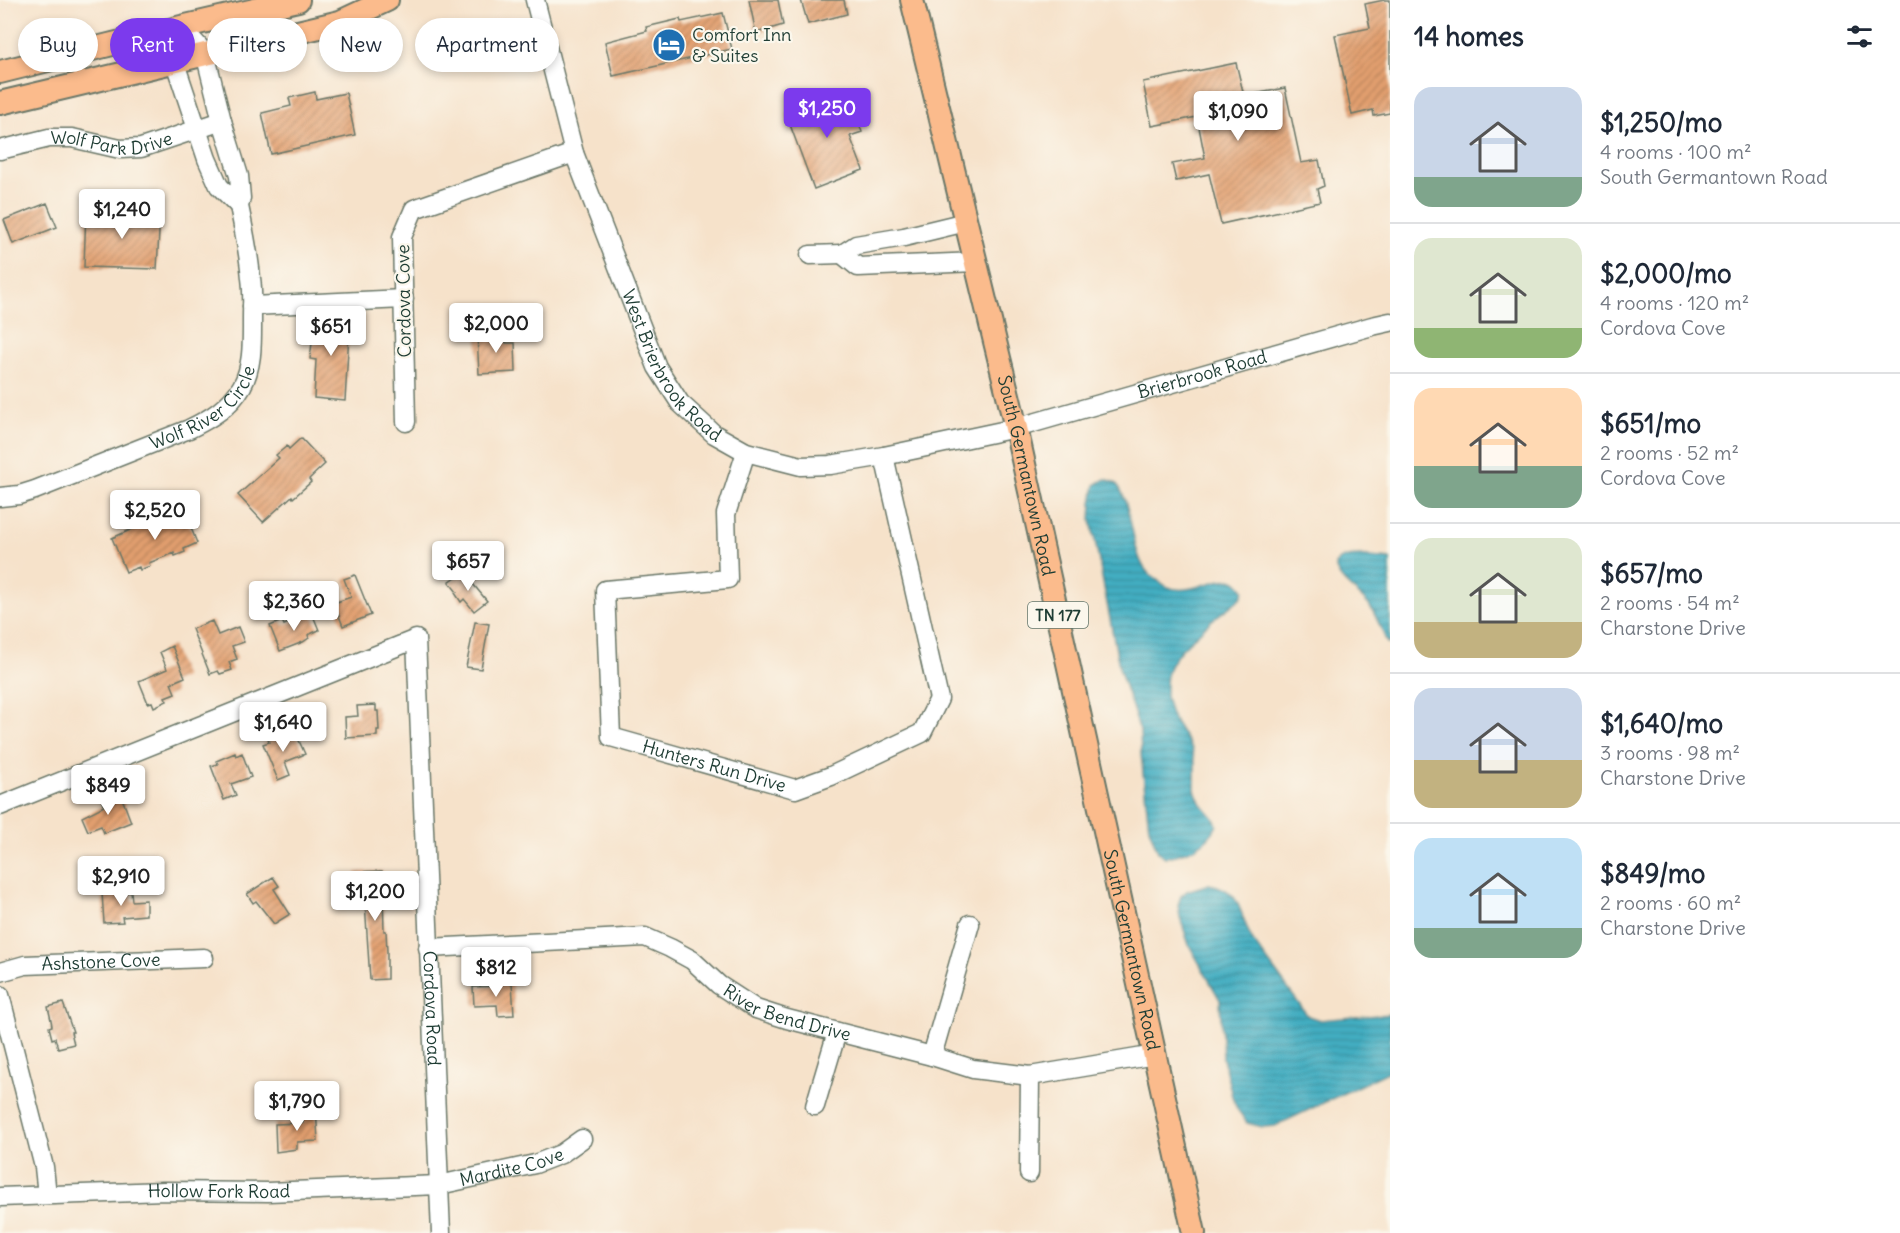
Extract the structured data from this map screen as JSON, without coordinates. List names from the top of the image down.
{
  "streets": {
    "main road": ["South Germantown Road", "TN 177"],
    "street": [
      "Wolf Park Drive",
      "Cordova Cove",
      "West Brierbrook Road",
      "Brierbrook Road",
      "Wolf River Circle",
      "Hunters Run Drive",
      "Ashstone Cove",
      "Cordova Road",
      "River Bend Drive",
      "Mardite Cove",
      "Hollow Fork Road"
    ]
  },
  "crossings": [
    ["Wolf Park Drive", "Wolf River Circle"],
    ["Cordova Cove", "West Brierbrook Road"],
    ["West Brierbrook Road", "Brierbrook Road"],
    ["West Brierbrook Road", "South Germantown Road"],
    ["West Brierbrook Road", "Hunters Run Drive"],
    ["Brierbrook Road", "South Germantown Road"],
    ["South Germantown Road", "River Bend Drive"],
    ["Cordova Road", "River Bend Drive"],
    ["Cordova Road", "Mardite Cove"],
    ["Cordova Road", "Hollow Fork Road"],
    ["Mardite Cove", "Hollow Fork Road"]
  ],
  "places": {
    "hotel": ["Comfort Inn & Suites"]
  },
  "page": {
    "heading": "14 homes",
    "chip": [
      "Buy",
      "Rent",
      "Filters",
      "New",
      "Apartment"
    ],
    "list": [
      {
        "name": "$1,250/mo",
        "note": "4 rooms · 100 m² · South Germantown Road"
      },
      {
        "name": "$2,000/mo",
        "note": "4 rooms · 120 m² · Cordova Cove"
      },
      {
        "name": "$651/mo",
        "note": "2 rooms · 52 m² · Cordova Cove"
      },
      {
        "name": "$657/mo",
        "note": "2 rooms · 54 m² · Charstone Drive"
      },
      {
        "name": "$1,640/mo",
        "note": "3 rooms · 98 m² · Charstone Drive"
      },
      {
        "name": "$849/mo",
        "note": "2 rooms · 60 m² · Charstone Drive"
      }
    ],
    "price": [
      "$1,250",
      "$1,090",
      "$1,240",
      "$2,000",
      "$651",
      "$2,520",
      "$657",
      "$2,360",
      "$1,640",
      "$849",
      "$2,910",
      "$1,200",
      "$812",
      "$1,790"
    ]
  }
}
